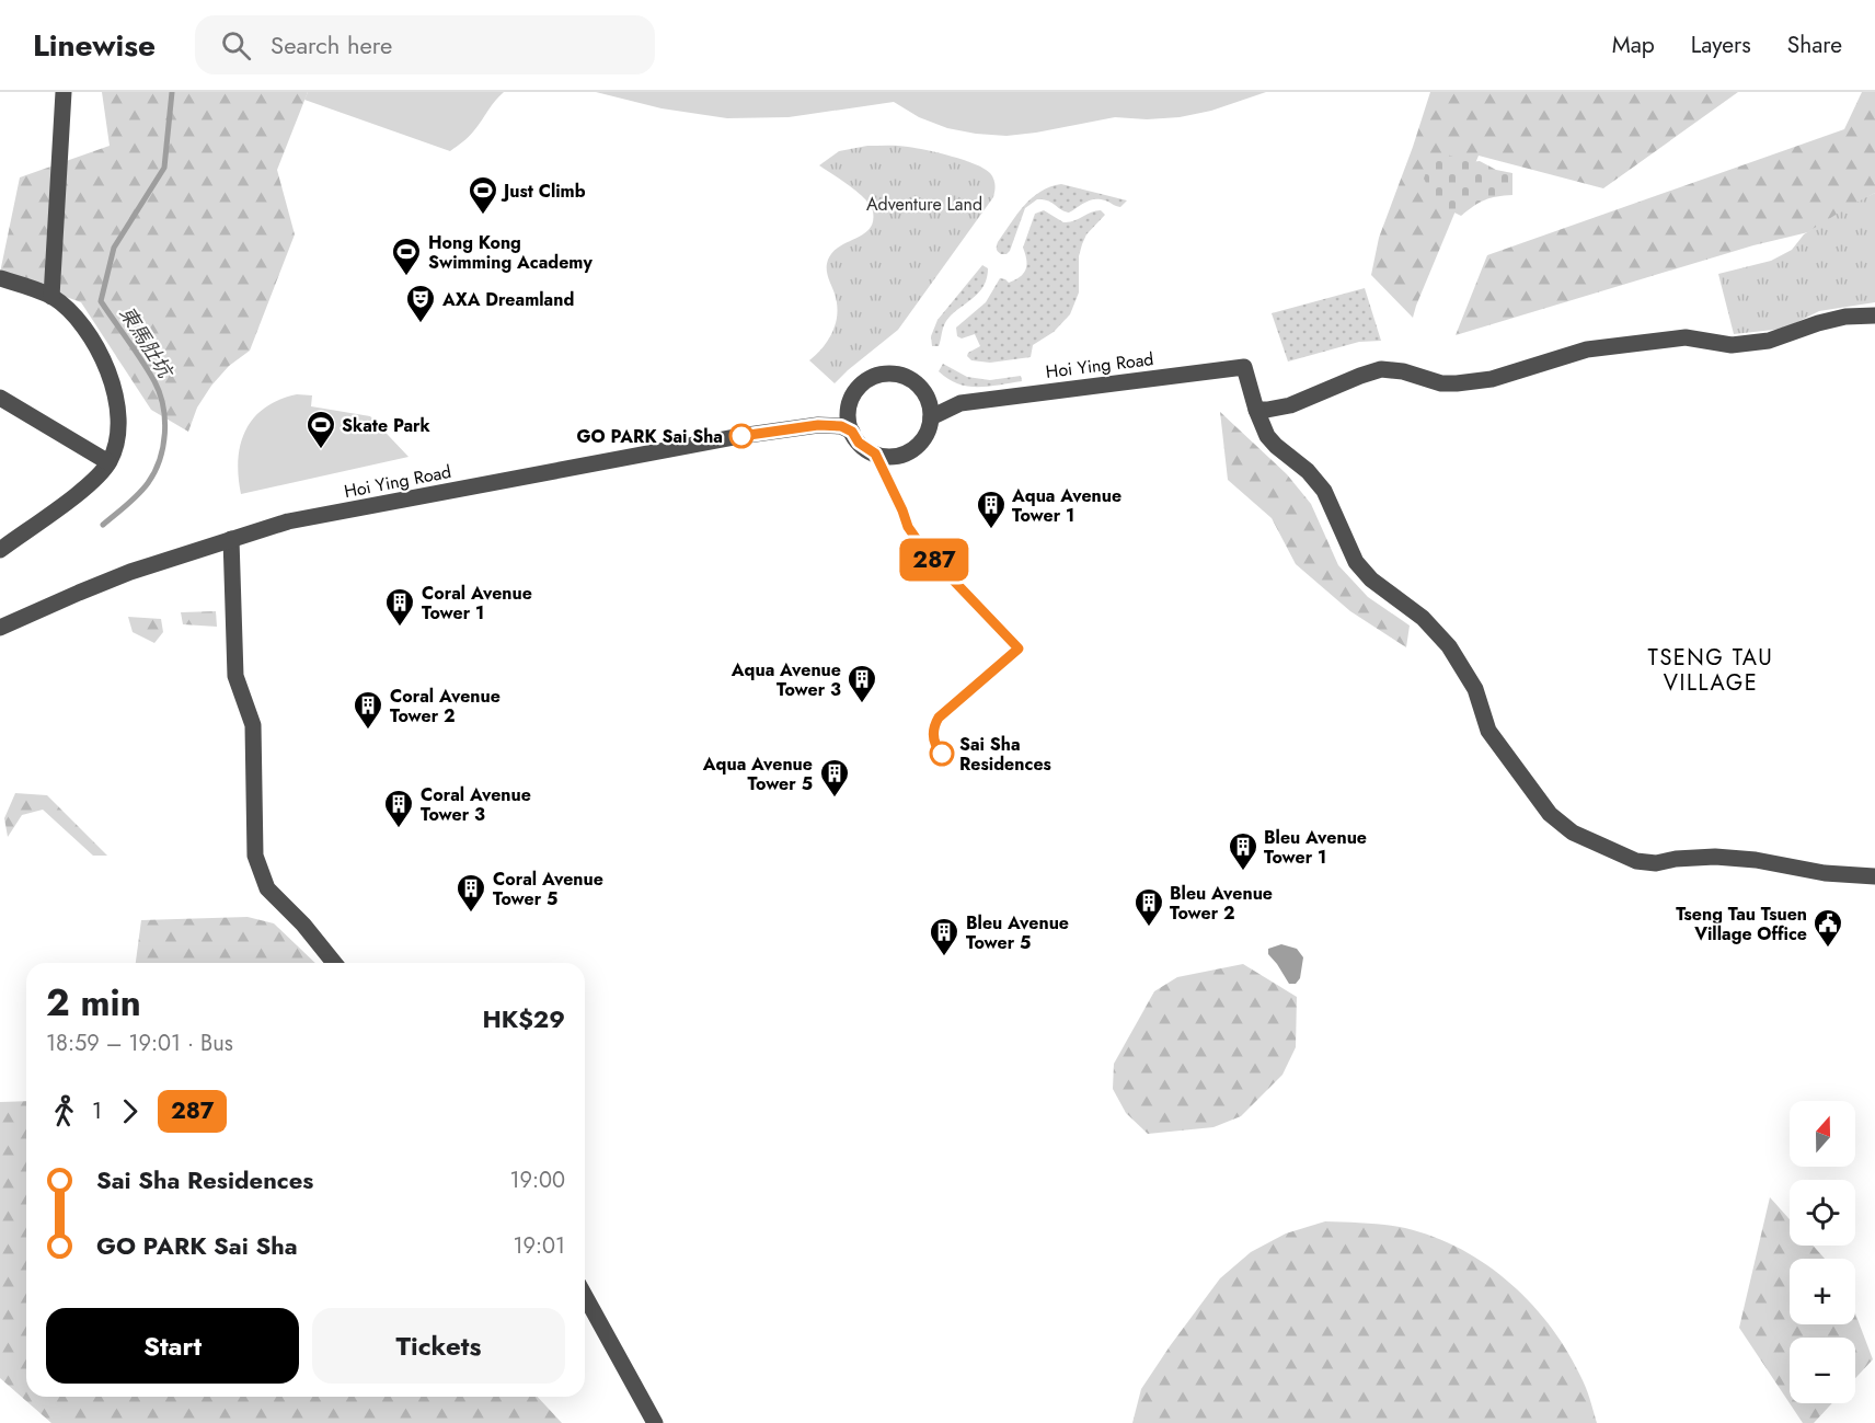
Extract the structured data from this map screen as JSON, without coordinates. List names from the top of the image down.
{
  "streets": {
    "street": ["Hoi Ying Road"]
  },
  "districts": ["TSENG TAU VILLAGE"],
  "water": ["東馬肚坑"],
  "parks": ["Adventure Land"],
  "places": {
    "sports": ["Just Climb", "Hong Kong Swimming Academy", "Skate Park"],
    "theatre": ["AXA Dreamland"],
    "other": ["GO PARK Sai Sha", "Sai Sha Residences"],
    "building": [
      "Aqua Avenue Tower 1",
      "Coral Avenue Tower 1",
      "Aqua Avenue Tower 3",
      "Coral Avenue Tower 2",
      "Aqua Avenue Tower 5",
      "Coral Avenue Tower 3",
      "Bleu Avenue Tower 1",
      "Coral Avenue Tower 5",
      "Bleu Avenue Tower 2",
      "Bleu Avenue Tower 5"
    ],
    "public building": ["Tseng Tau Tsuen Village Office"]
  },
  "lines": ["bus line 287"],
  "north": "top",
  "page": {
    "header": "Linewise",
    "search": "Search here",
    "nav": ["Map", "Layers", "Share"],
    "on_map": "287",
    "heading": ["2 min", "18:59 – 19:01 · Bus", "HK$29"],
    "legs": ["1", "287"],
    "map_buttons": ["+", "−"],
    "list": [
      {
        "name": "Sai Sha Residences",
        "value": "19:00"
      },
      {
        "name": "GO PARK Sai Sha",
        "value": "19:01"
      }
    ],
    "buttons": ["Start", "Tickets"]
  }
}
